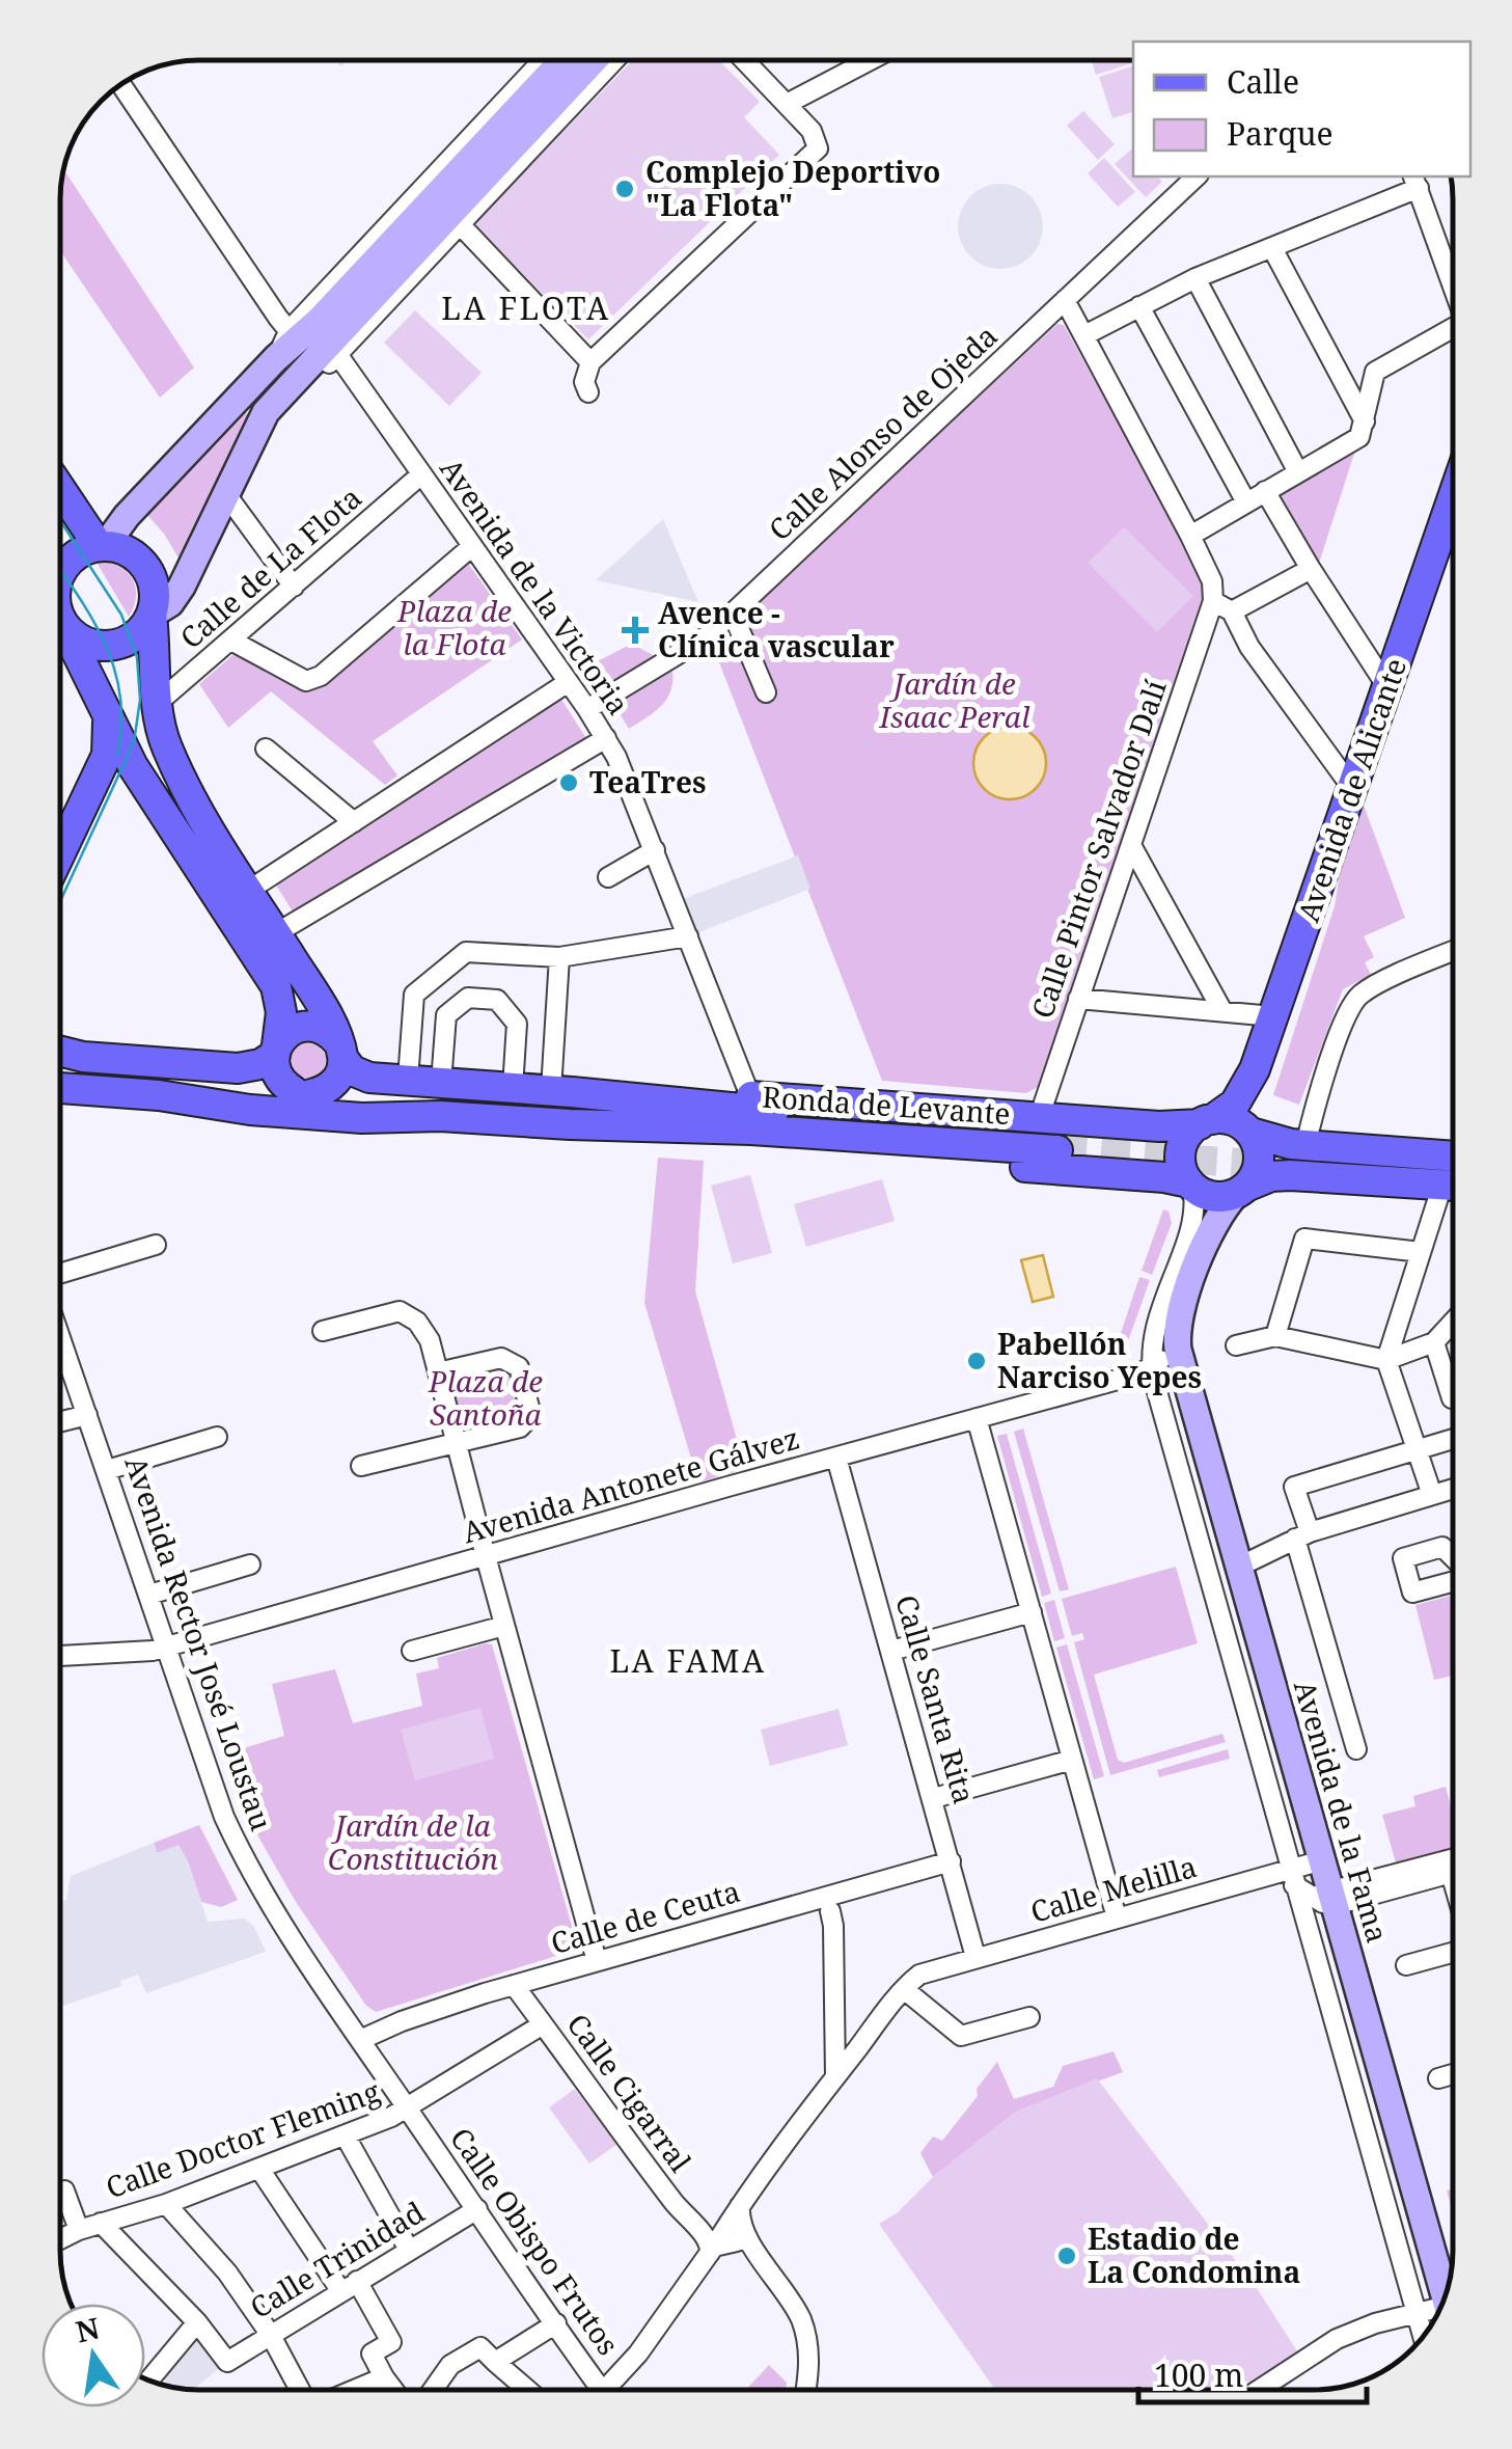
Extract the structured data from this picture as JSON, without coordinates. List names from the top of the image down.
{
  "streets": {
    "main road": ["Avenida de Alicante", "Ronda de Levante", "Avenida de la Fama"],
    "street": [
      "Calle Alonso de Ojeda",
      "Calle de La Flota",
      "Avenida de la Victoria",
      "Calle Pintor Salvador Dalí",
      "Avenida Antonete Gálvez",
      "Avenida Rector José Loustau",
      "Calle Santa Rita",
      "Calle Melilla",
      "Calle de Ceuta",
      "Calle Cigarral",
      "Calle Doctor Fleming",
      "Calle Obispo Frutos",
      "Calle Trinidad"
    ]
  },
  "crossings": [
    ["Calle Alonso de Ojeda", "Avenida de la Victoria"],
    ["Calle de La Flota", "Avenida de la Victoria"],
    ["Avenida de la Victoria", "Ronda de Levante"],
    ["Avenida de Alicante", "Ronda de Levante"],
    ["Avenida de Alicante", "Avenida de la Fama"],
    ["Calle Pintor Salvador Dalí", "Ronda de Levante"],
    ["Ronda de Levante", "Avenida de la Fama"],
    ["Avenida Antonete Gálvez", "Avenida Rector José Loustau"],
    ["Avenida Antonete Gálvez", "Calle Santa Rita"],
    ["Avenida Antonete Gálvez", "Avenida de la Fama"],
    ["Avenida Rector José Loustau", "Calle de Ceuta"],
    ["Avenida Rector José Loustau", "Calle Doctor Fleming"],
    ["Avenida Rector José Loustau", "Calle Obispo Frutos"],
    ["Calle Santa Rita", "Calle Melilla"],
    ["Calle Santa Rita", "Calle de Ceuta"],
    ["Avenida de la Fama", "Calle Melilla"],
    ["Calle de Ceuta", "Calle Cigarral"],
    ["Calle Cigarral", "Calle Doctor Fleming"],
    ["Calle Doctor Fleming", "Calle Obispo Frutos"],
    ["Calle Obispo Frutos", "Calle Trinidad"]
  ],
  "districts": ["LA FLOTA", "LA FAMA"],
  "parks": [
    "Plaza de la Flota",
    "Jardín de Isaac Peral",
    "Plaza de Santoña",
    "Jardín de la Constitución"
  ],
  "places": {
    "other": [
      "Complejo Deportivo \"La Flota\"",
      "TeaTres",
      "Pabellón Narciso Yepes",
      "Estadio de La Condomina"
    ],
    "health": ["Avence - Clínica vascular"]
  },
  "legend": ["Calle", "Parque"],
  "scale_bar": "100 m",
  "north": "top"
}
